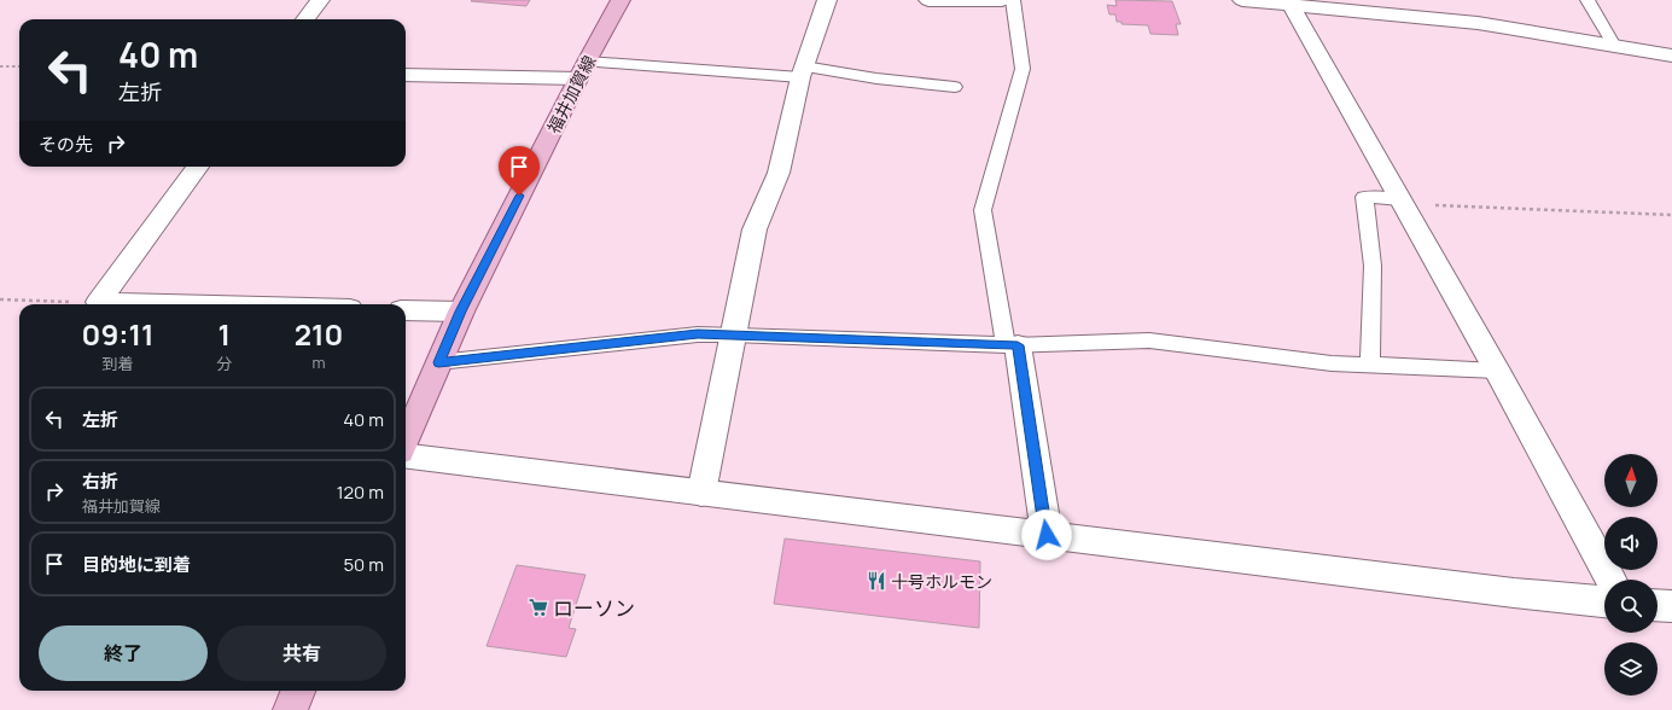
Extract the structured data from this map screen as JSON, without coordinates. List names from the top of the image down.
{
  "streets": {
    "main road": ["福井加賀線"]
  },
  "places": {
    "restaurant": ["十号ホルモン"],
    "supermarket": ["ローソン"]
  },
  "north": "top",
  "page": {
    "turn": ["40 m", "左折"],
    "then": "その先",
    "eta": [
      "09:11",
      "到着",
      "1",
      "分",
      "210",
      "m"
    ],
    "list": [
      {
        "name": "左折",
        "value": "40 m"
      },
      {
        "name": "右折",
        "note": "福井加賀線",
        "value": "120 m"
      },
      {
        "name": "目的地に到着",
        "value": "50 m"
      }
    ],
    "buttons": ["終了", "共有"]
  }
}
